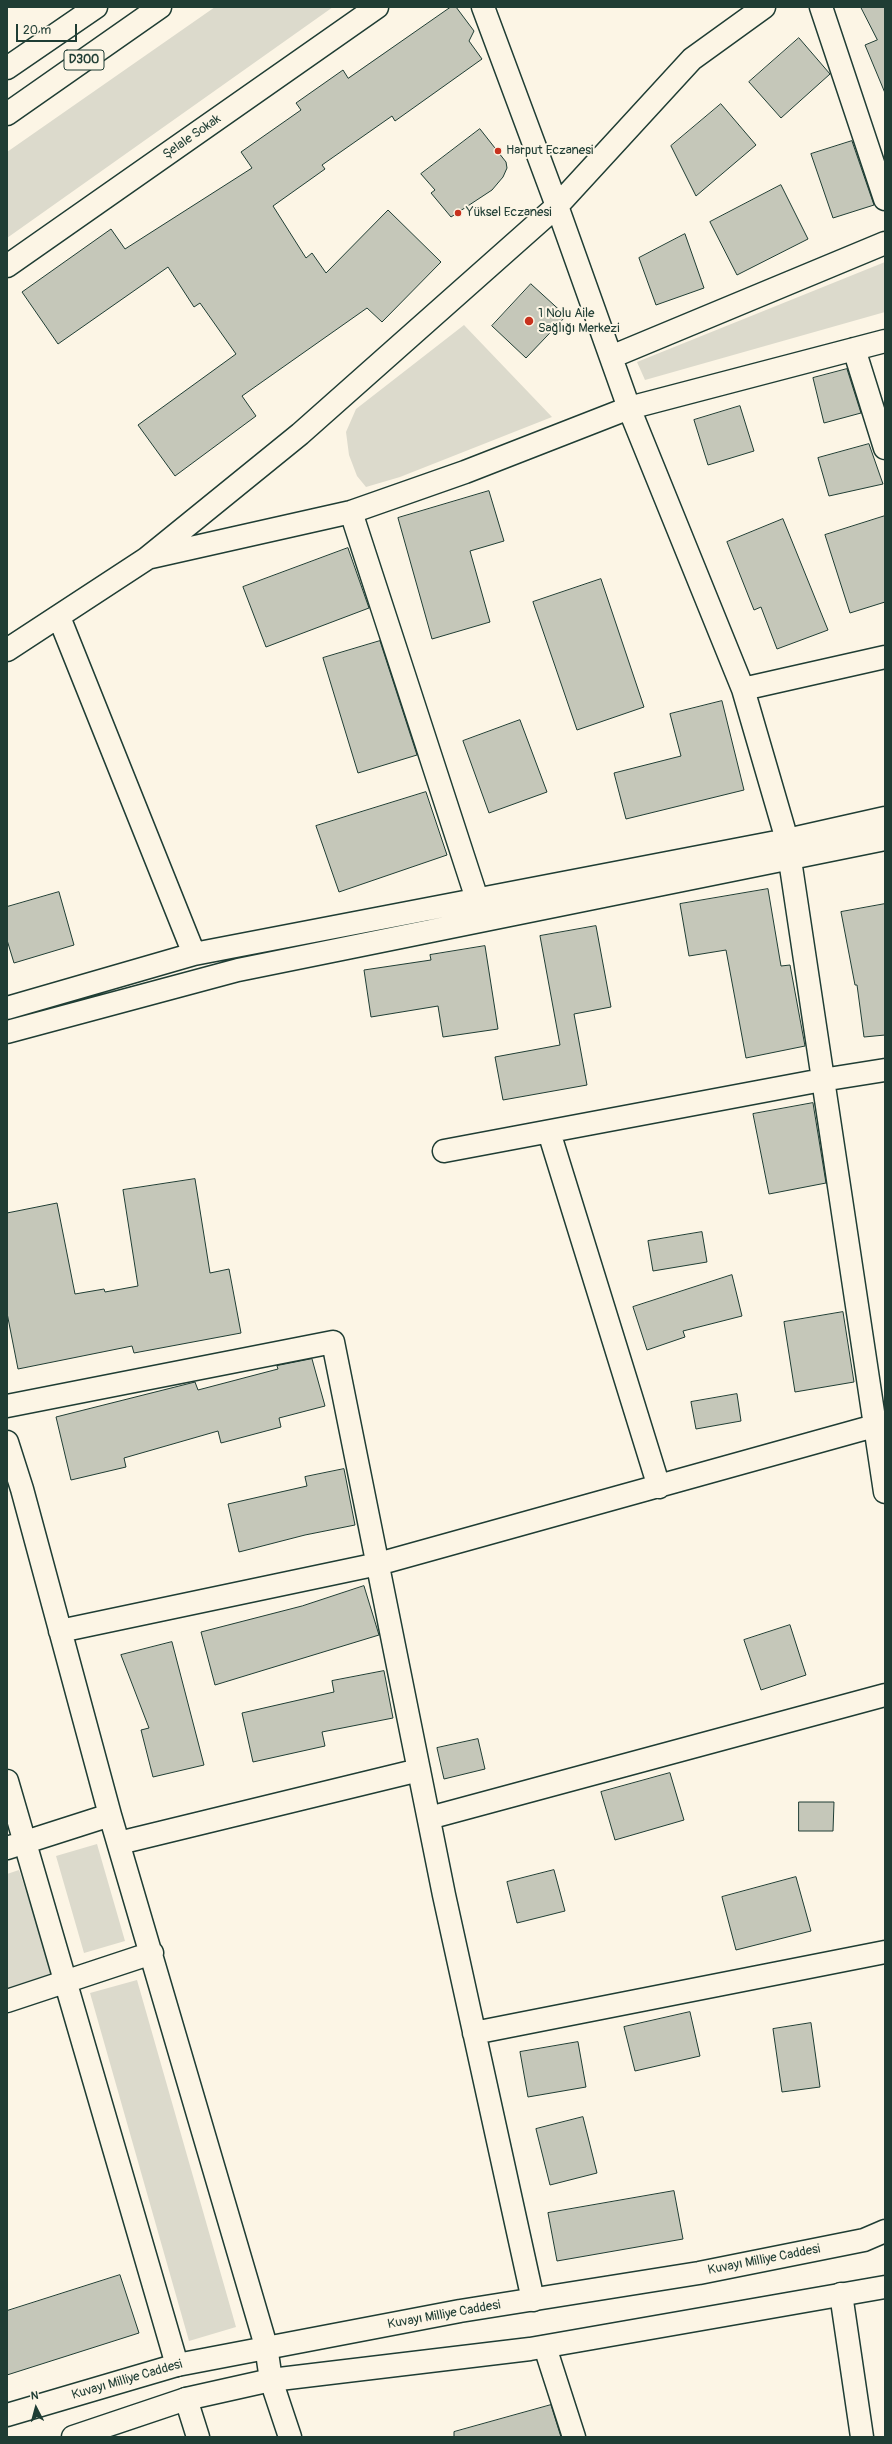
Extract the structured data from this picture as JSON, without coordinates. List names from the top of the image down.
{
  "streets": {
    "main road": ["D300", "Şelale Sokak", "Kuvayı Milliye Caddesi"]
  },
  "places": ["Harput Eczanesi", "Yüksel Eczanesi", "1 Nolu Aile Sağlığı Merkezi"],
  "scale_bar": "20 m",
  "north": "top"
}
